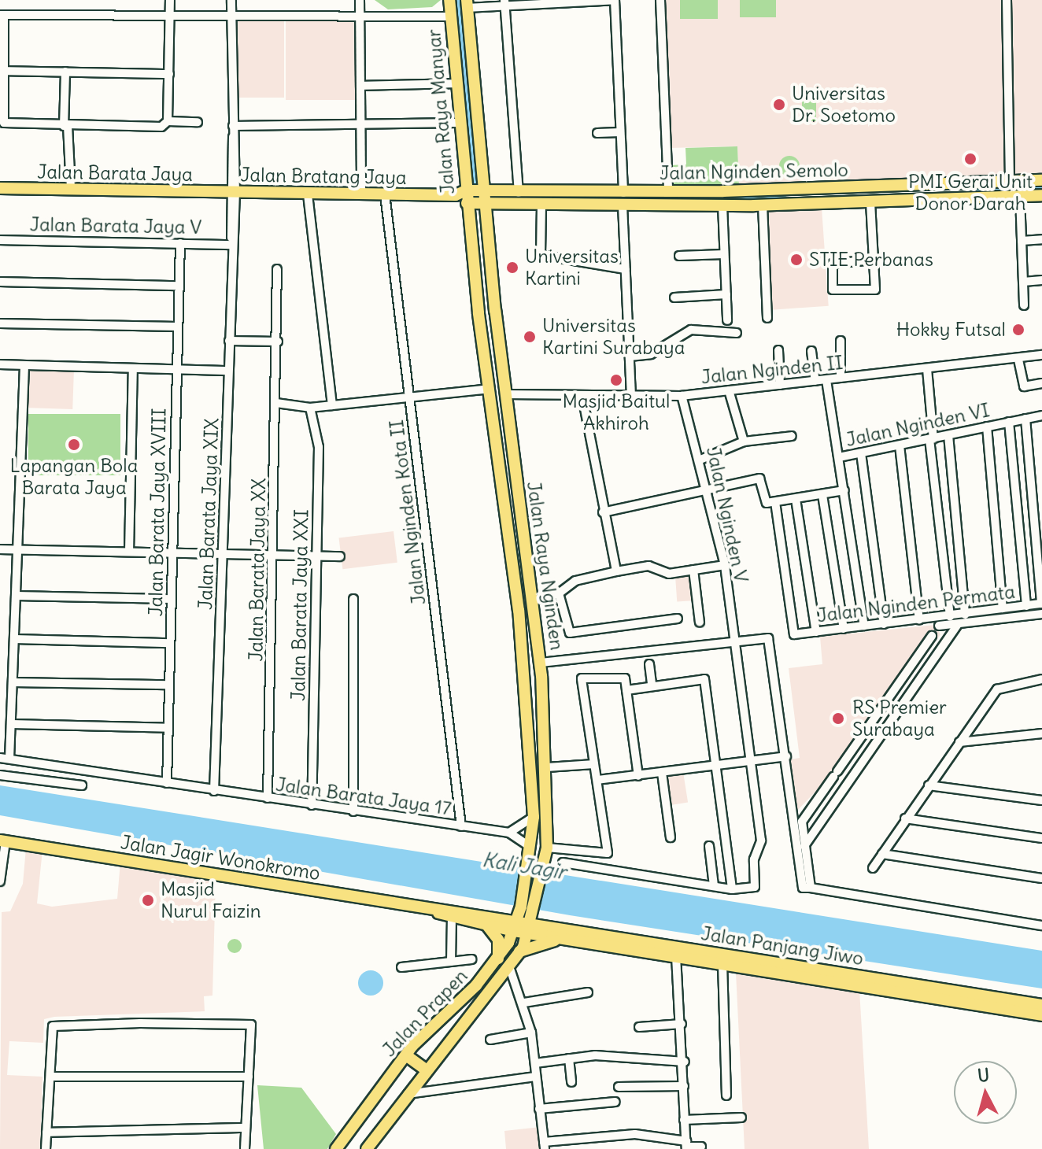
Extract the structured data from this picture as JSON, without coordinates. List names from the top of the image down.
{
  "streets": {
    "main road": [
      "Jalan Raya Manyar",
      "Jalan Nginden Semolo",
      "Jalan Barata Jaya",
      "Jalan Bratang Jaya",
      "Jalan Raya Nginden",
      "Jalan Jagir Wonokromo",
      "Jalan Panjang Jiwo",
      "Jalan Prapen"
    ],
    "street": [
      "Jalan Barata Jaya V",
      "Jalan Nginden II",
      "Jalan Nginden VI",
      "Jalan Barata Jaya XVIII",
      "Jalan Nginden Kota II",
      "Jalan Barata Jaya XIX",
      "Jalan Nginden V",
      "Jalan Barata Jaya XX",
      "Jalan Nginden Permata",
      "Jalan Barata Jaya XXI",
      "Jalan Barata Jaya 17"
    ]
  },
  "crossings": [
    ["Jalan Raya Manyar", "Jalan Nginden Semolo"],
    ["Jalan Raya Manyar", "Jalan Bratang Jaya"],
    ["Jalan Raya Manyar", "Jalan Barata Jaya XIX"],
    ["Jalan Raya Manyar", "Jalan Raya Nginden"],
    ["Jalan Nginden Semolo", "Jalan Bratang Jaya"],
    ["Jalan Nginden Semolo", "Jalan Raya Nginden"],
    ["Jalan Barata Jaya", "Jalan Bratang Jaya"],
    ["Jalan Barata Jaya", "Jalan Barata Jaya XIX"],
    ["Jalan Bratang Jaya", "Jalan Nginden Kota II"],
    ["Jalan Bratang Jaya", "Jalan Barata Jaya XIX"],
    ["Jalan Bratang Jaya", "Jalan Raya Nginden"],
    ["Jalan Barata Jaya V", "Jalan Barata Jaya XVIII"],
    ["Jalan Barata Jaya V", "Jalan Barata Jaya XIX"],
    ["Jalan Nginden II", "Jalan Nginden VI"],
    ["Jalan Nginden II", "Jalan Nginden V"],
    ["Jalan Nginden II", "Jalan Raya Nginden"],
    ["Jalan Barata Jaya XVIII", "Jalan Barata Jaya 17"],
    ["Jalan Nginden Kota II", "Jalan Barata Jaya 17"],
    ["Jalan Barata Jaya XIX", "Jalan Barata Jaya 17"],
    ["Jalan Raya Nginden", "Jalan Barata Jaya 17"],
    ["Jalan Raya Nginden", "Jalan Jagir Wonokromo"],
    ["Jalan Raya Nginden", "Jalan Panjang Jiwo"],
    ["Jalan Raya Nginden", "Jalan Prapen"],
    ["Jalan Barata Jaya XX", "Jalan Barata Jaya 17"],
    ["Jalan Barata Jaya XXI", "Jalan Barata Jaya 17"],
    ["Jalan Jagir Wonokromo", "Jalan Panjang Jiwo"],
    ["Jalan Jagir Wonokromo", "Jalan Prapen"],
    ["Jalan Panjang Jiwo", "Jalan Prapen"]
  ],
  "water": ["Kali Jagir"],
  "places": [
    "Universitas Dr. Soetomo",
    "PMI Gerai Unit Donor Darah",
    "STIE Perbanas",
    "Universitas Kartini",
    "Hokky Futsal",
    "Universitas Kartini Surabaya",
    "Masjid Baitul Akhiroh",
    "Lapangan Bola Barata Jaya",
    "RS Premier Surabaya",
    "Masjid Nurul Faizin"
  ],
  "north": "top"
}
